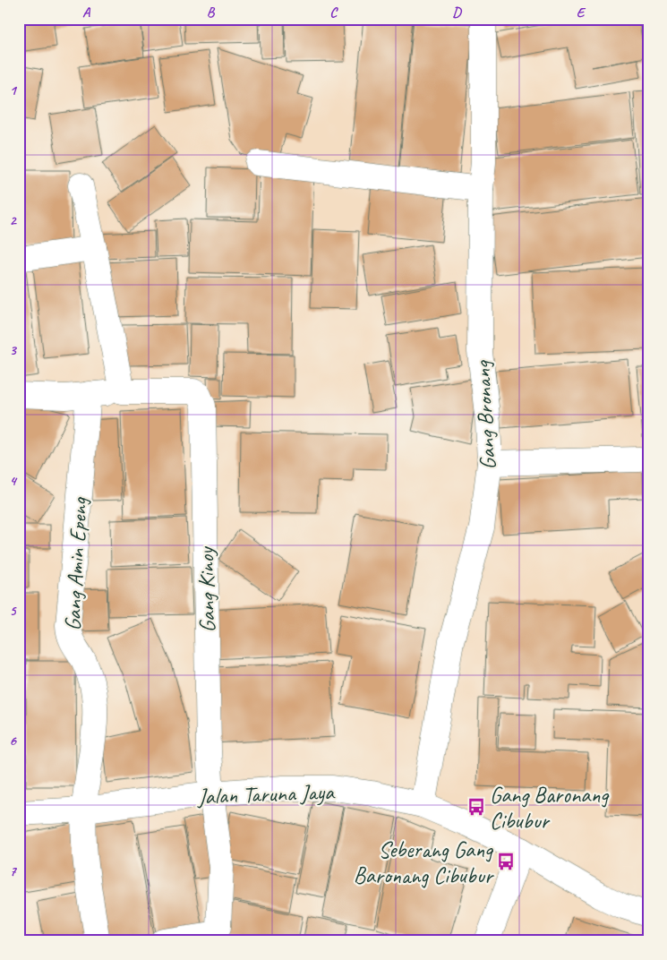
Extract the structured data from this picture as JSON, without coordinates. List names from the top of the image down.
{
  "streets": {
    "street": [
      "Gang Bronang",
      "Gang Amin Epeng",
      "Gang Kinoy",
      "Jalan Taruna Jaya"
    ]
  },
  "crossings": [
    ["Gang Bronang", "Jalan Taruna Jaya"],
    ["Gang Amin Epeng", "Jalan Taruna Jaya"],
    ["Gang Kinoy", "Jalan Taruna Jaya"]
  ],
  "places": {
    "bus stop": ["Gang Baronang Cibubur", "Seberang Gang Baronang Cibubur"]
  },
  "grid": {
    "columns": [
      "A",
      "B",
      "C",
      "D",
      "E"
    ],
    "rows": [
      "1",
      "2",
      "3",
      "4",
      "5",
      "6",
      "7"
    ]
  }
}
